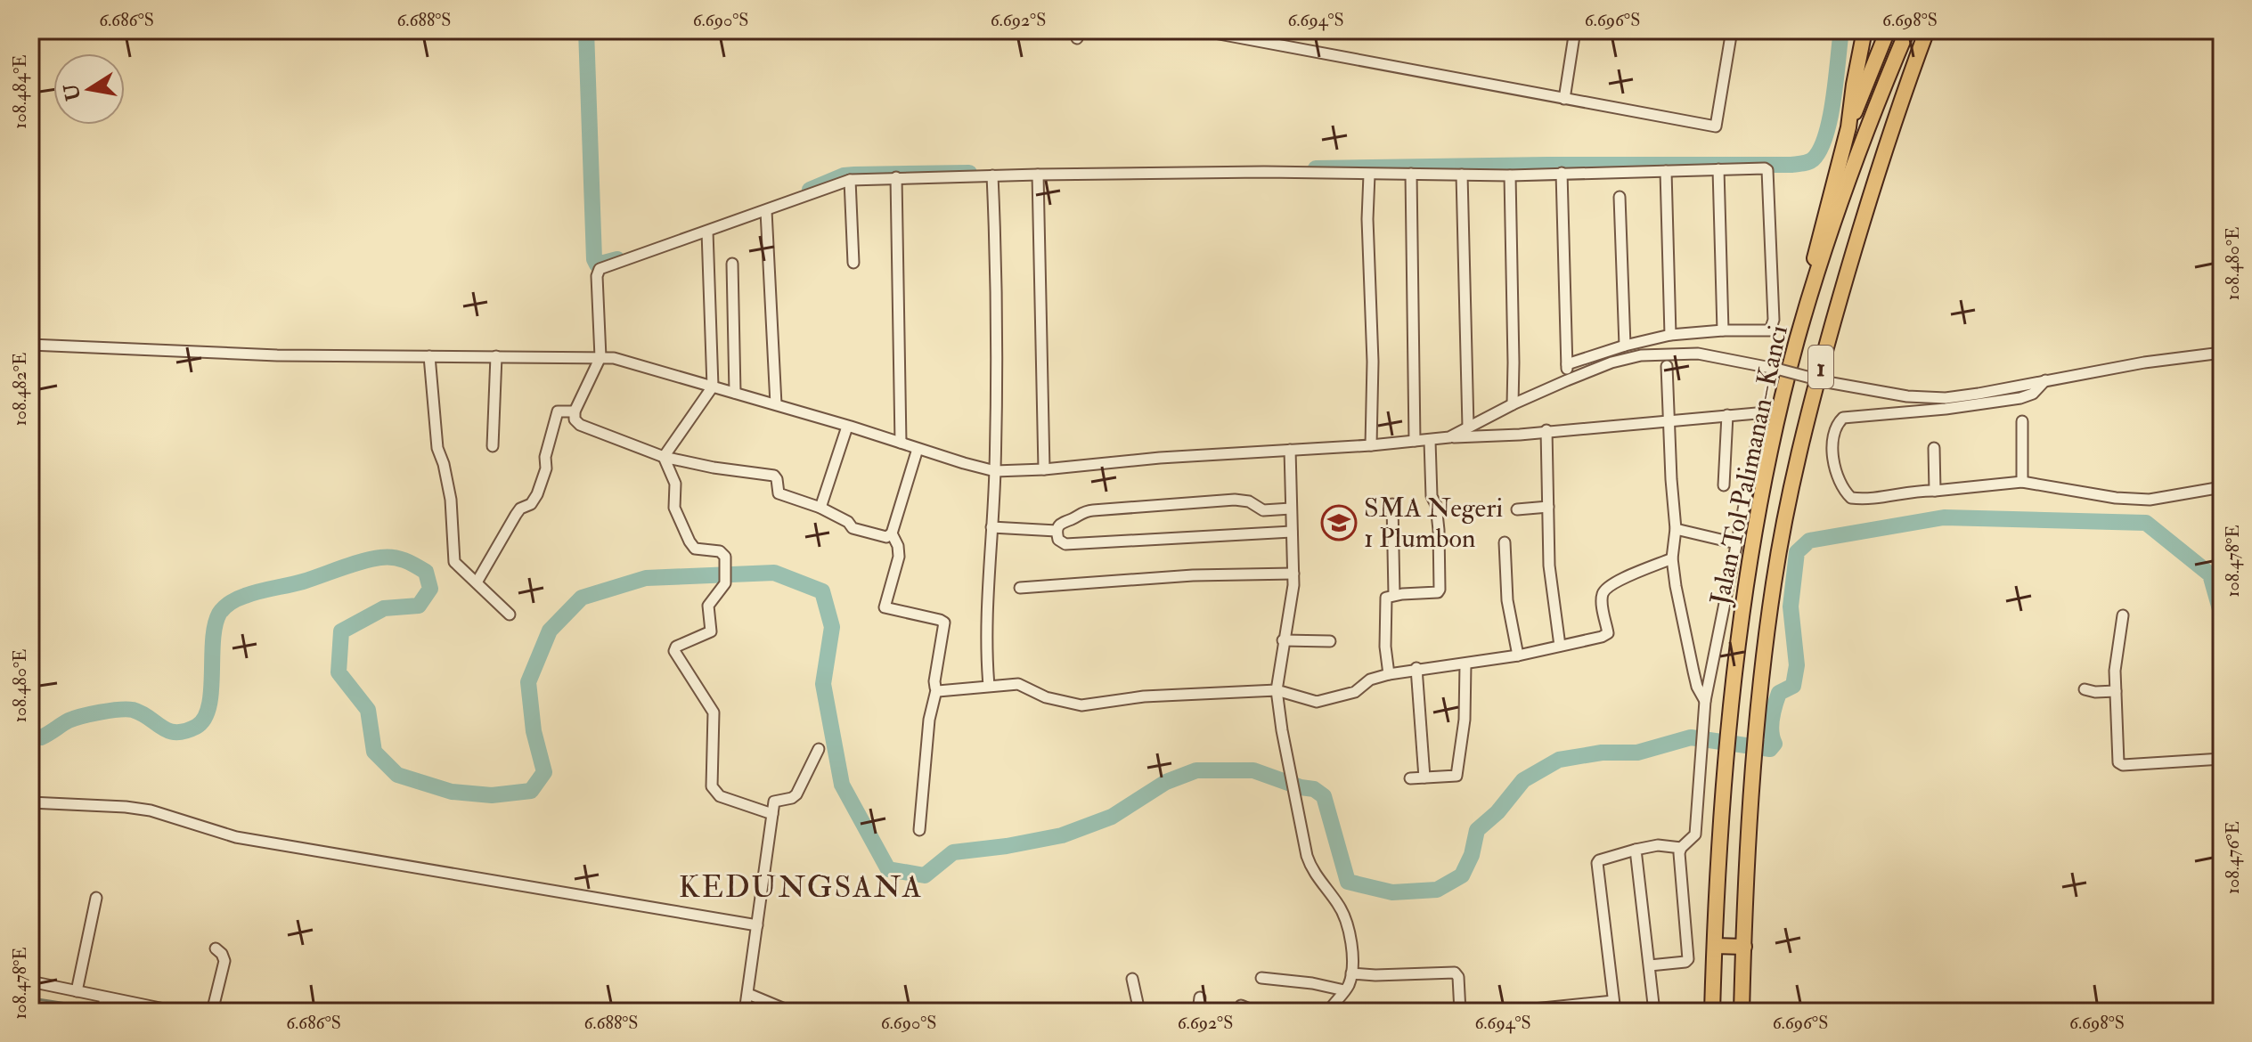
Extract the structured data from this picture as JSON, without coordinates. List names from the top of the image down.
{
  "streets": {
    "highway": ["1", "Jalan Tol Palimanan–Kanci"]
  },
  "districts": ["KEDUNGSANA"],
  "places": {
    "school or university": ["SMA Negeri 1 Plumbon"]
  },
  "north": "left",
  "coordinates": [
    "6.686°S",
    "6.688°S",
    "6.690°S",
    "6.692°S",
    "6.694°S",
    "6.696°S",
    "6.698°S",
    "108.484°E",
    "108.480°E",
    "108.482°E",
    "108.478°E",
    "108.476°E"
  ]
}
